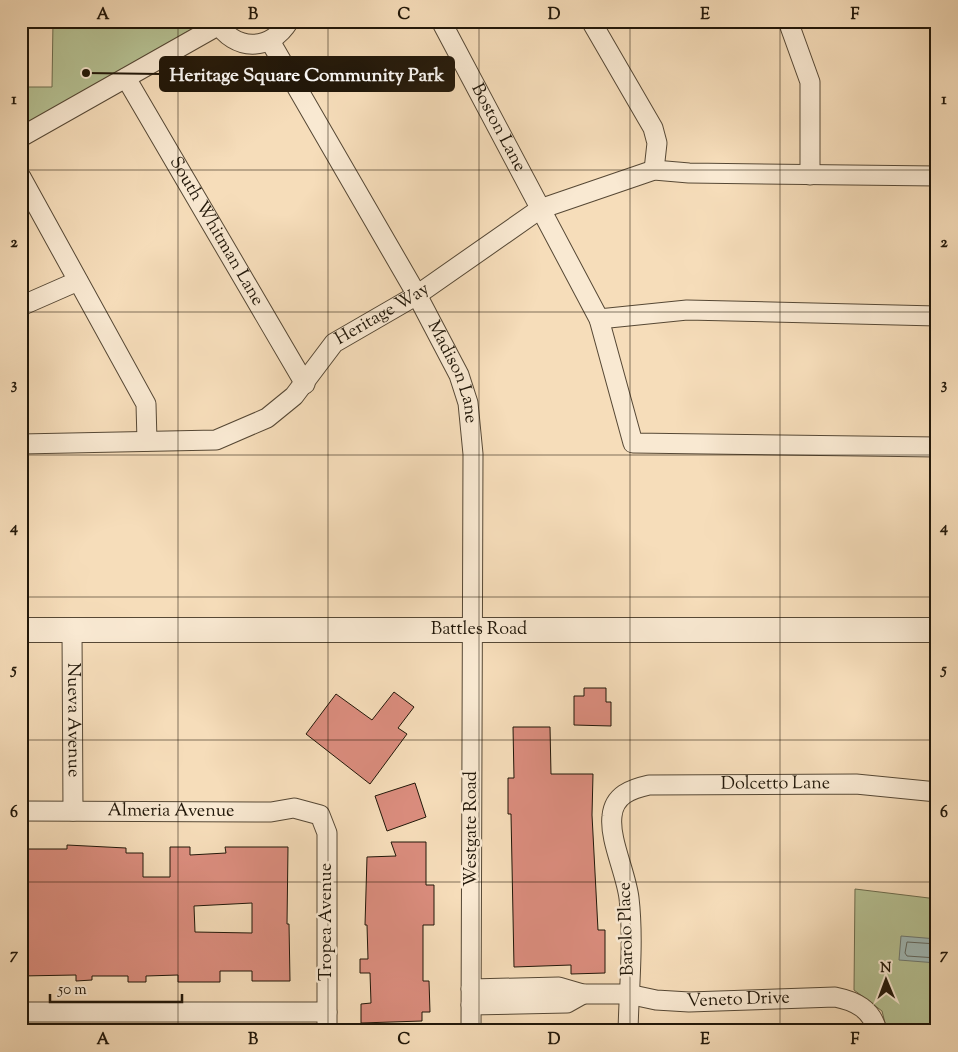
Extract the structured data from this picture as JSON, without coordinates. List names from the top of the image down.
{
  "streets": {
    "street": [
      "Boston Lane",
      "South Whitman Lane",
      "Heritage Way",
      "Madison Lane",
      "Battles Road",
      "Nueva Avenue",
      "Dolcetto Lane",
      "Almeria Avenue",
      "Westgate Road",
      "Tropea Avenue",
      "Barolo Place",
      "Veneto Drive"
    ]
  },
  "crossings": [
    ["Boston Lane", "Heritage Way"],
    ["South Whitman Lane", "Heritage Way"],
    ["Heritage Way", "Madison Lane"],
    ["Madison Lane", "Battles Road"],
    ["Madison Lane", "Westgate Road"],
    ["Battles Road", "Nueva Avenue"],
    ["Battles Road", "Westgate Road"],
    ["Nueva Avenue", "Almeria Avenue"],
    ["Dolcetto Lane", "Barolo Place"],
    ["Almeria Avenue", "Tropea Avenue"],
    ["Westgate Road", "Veneto Drive"],
    ["Barolo Place", "Veneto Drive"]
  ],
  "places": ["Heritage Square Community Park"],
  "scale_bar": "50 m",
  "north": "top",
  "grid": {
    "columns": [
      "A",
      "B",
      "C",
      "D",
      "E",
      "F"
    ],
    "rows": [
      "1",
      "2",
      "3",
      "4",
      "5",
      "6",
      "7"
    ]
  }
}
